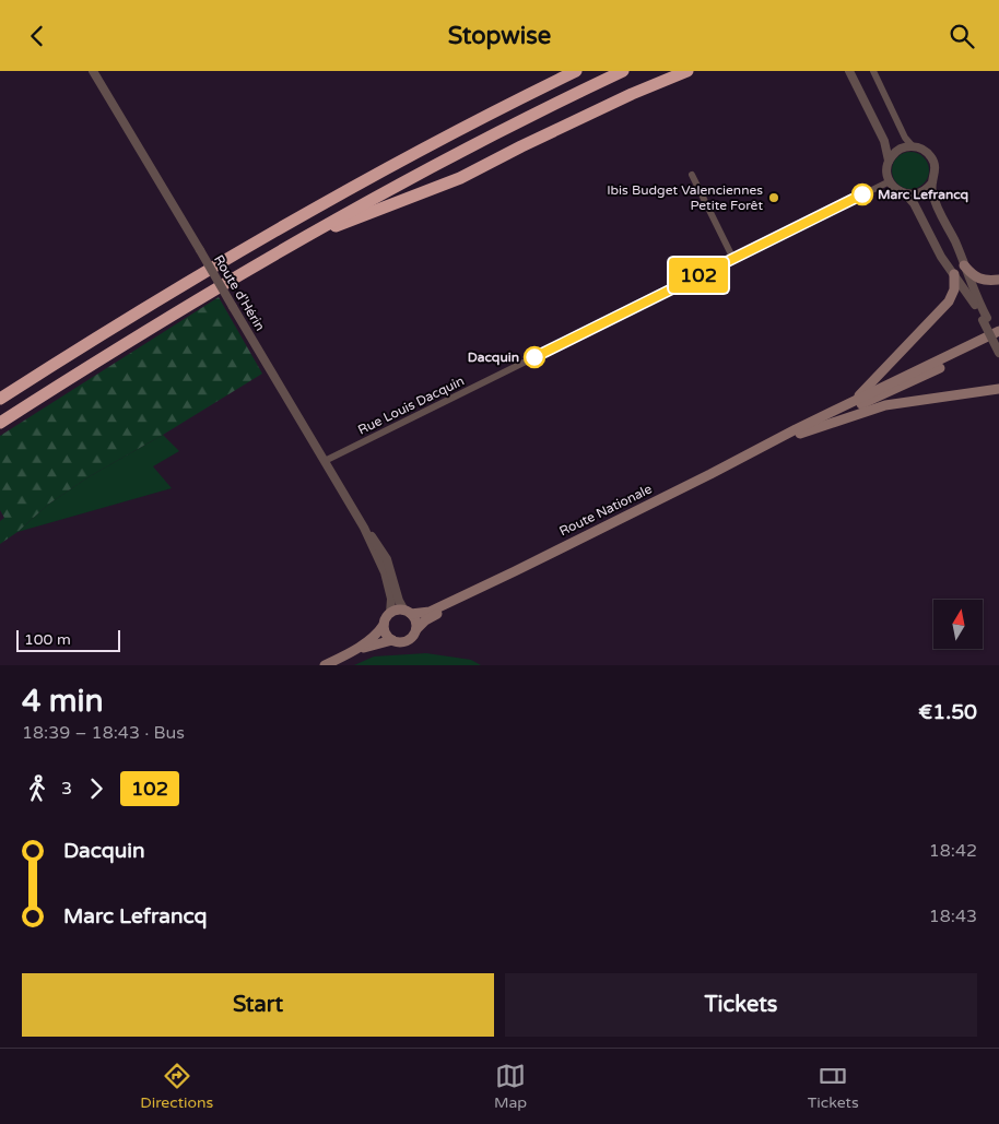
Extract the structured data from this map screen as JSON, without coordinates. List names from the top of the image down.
{
  "streets": {
    "main road": ["Route Nationale"],
    "street": ["Route d'Hérin", "Rue Louis Dacquin"]
  },
  "crossings": [
    ["Route d'Hérin", "Rue Louis Dacquin"],
    ["Route d'Hérin", "Route Nationale"]
  ],
  "places": ["Marc Lefrancq", "Ibis Budget Valenciennes Petite Forêt", "Dacquin"],
  "lines": ["bus line 102"],
  "scale_bar": "100 m",
  "north": "top",
  "page": {
    "header": "Stopwise",
    "on_map": "102",
    "scale": "100 m",
    "heading": ["4 min", "18:39 – 18:43 · Bus", "€1.50"],
    "legs": ["3", "102"],
    "list": [
      {
        "name": "Dacquin",
        "value": "18:42"
      },
      {
        "name": "Marc Lefrancq",
        "value": "18:43"
      }
    ],
    "buttons": ["Start", "Tickets"],
    "tabs": ["Directions", "Map", "Tickets"]
  }
}
